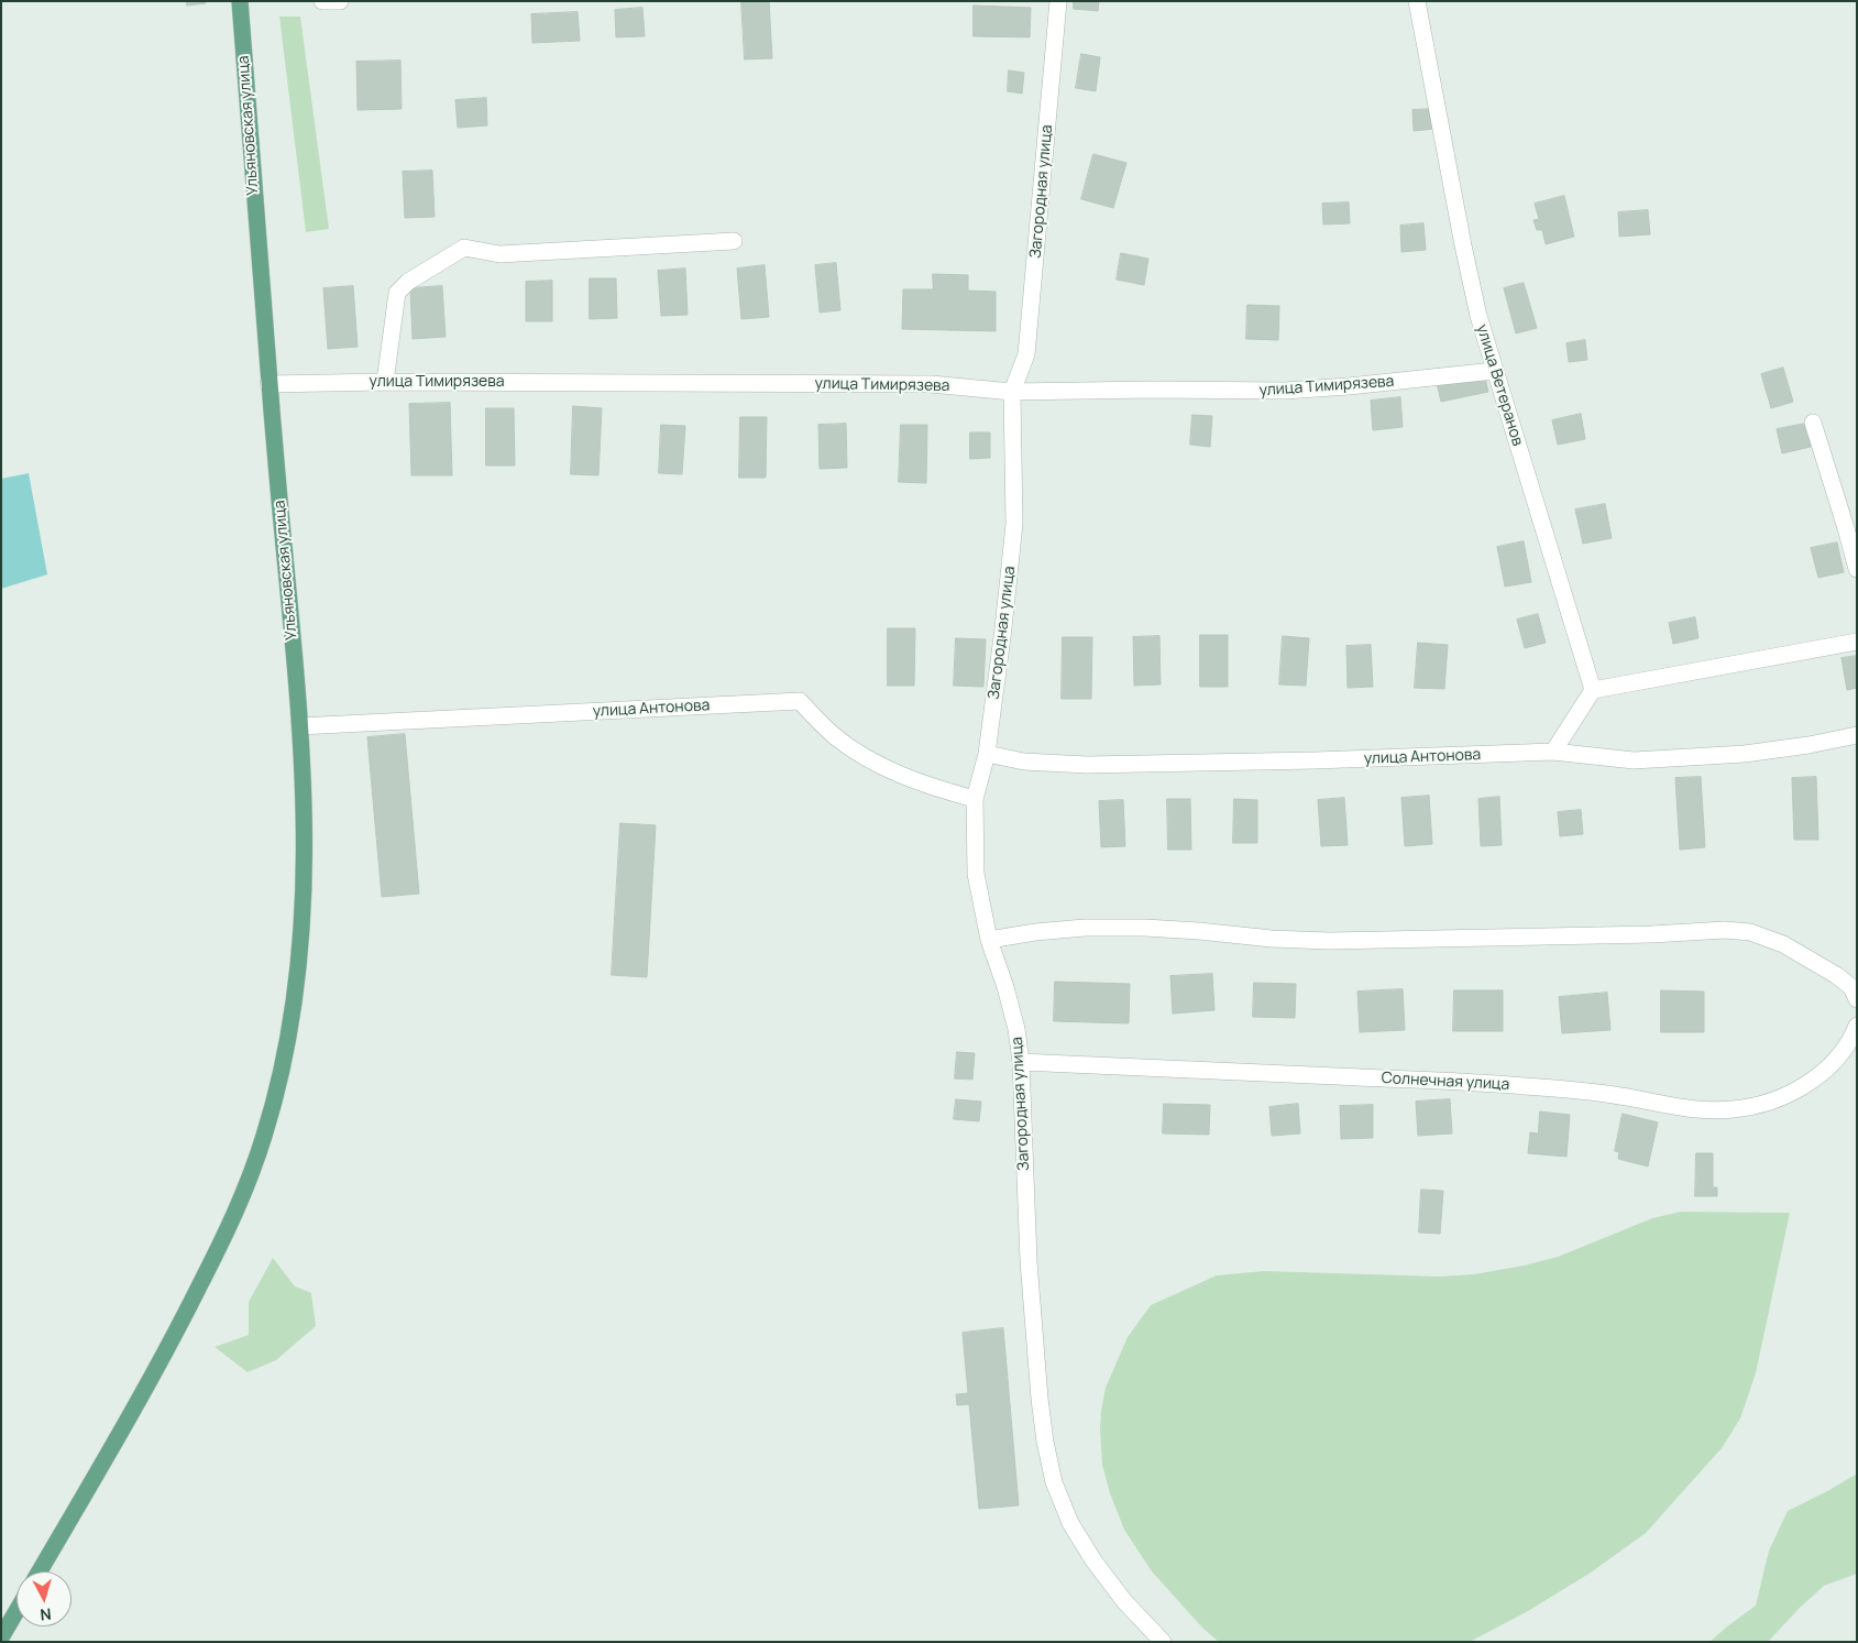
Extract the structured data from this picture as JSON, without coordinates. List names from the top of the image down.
{
  "streets": {
    "main road": ["Ульяновская улица"],
    "street": [
      "Загородная улица",
      "улица Тимирязева",
      "улица Ветеранов",
      "улица Антонова",
      "Солнечная улица"
    ]
  },
  "crossings": [
    ["Ульяновская улица", "улица Тимирязева"],
    ["Ульяновская улица", "улица Антонова"],
    ["Загородная улица", "улица Тимирязева"],
    ["Загородная улица", "улица Антонова"],
    ["Загородная улица", "Солнечная улица"],
    ["улица Тимирязева", "улица Ветеранов"]
  ],
  "north": "bottom"
}
